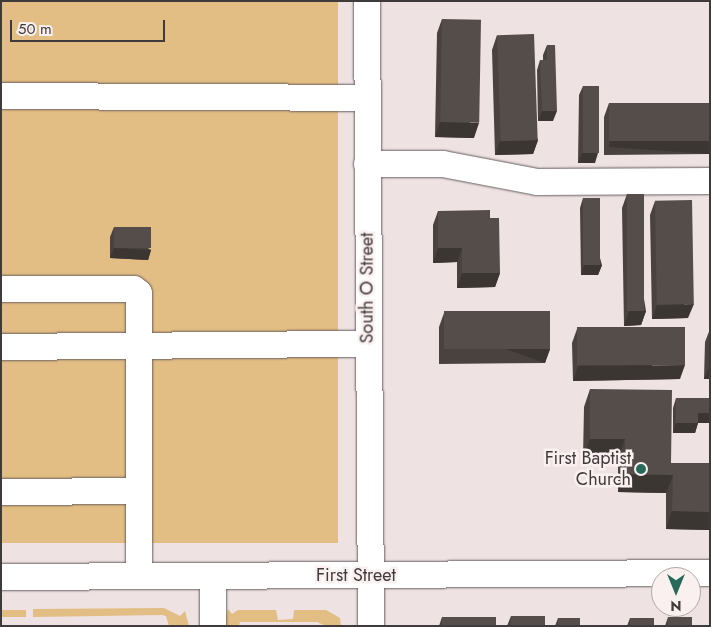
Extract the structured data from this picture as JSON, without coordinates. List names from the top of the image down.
{
  "streets": {
    "street": ["South O Street", "First Street"]
  },
  "crossings": [
    ["South O Street", "First Street"]
  ],
  "places": ["First Baptist Church"],
  "scale_bar": "50 m",
  "north": "bottom"
}
